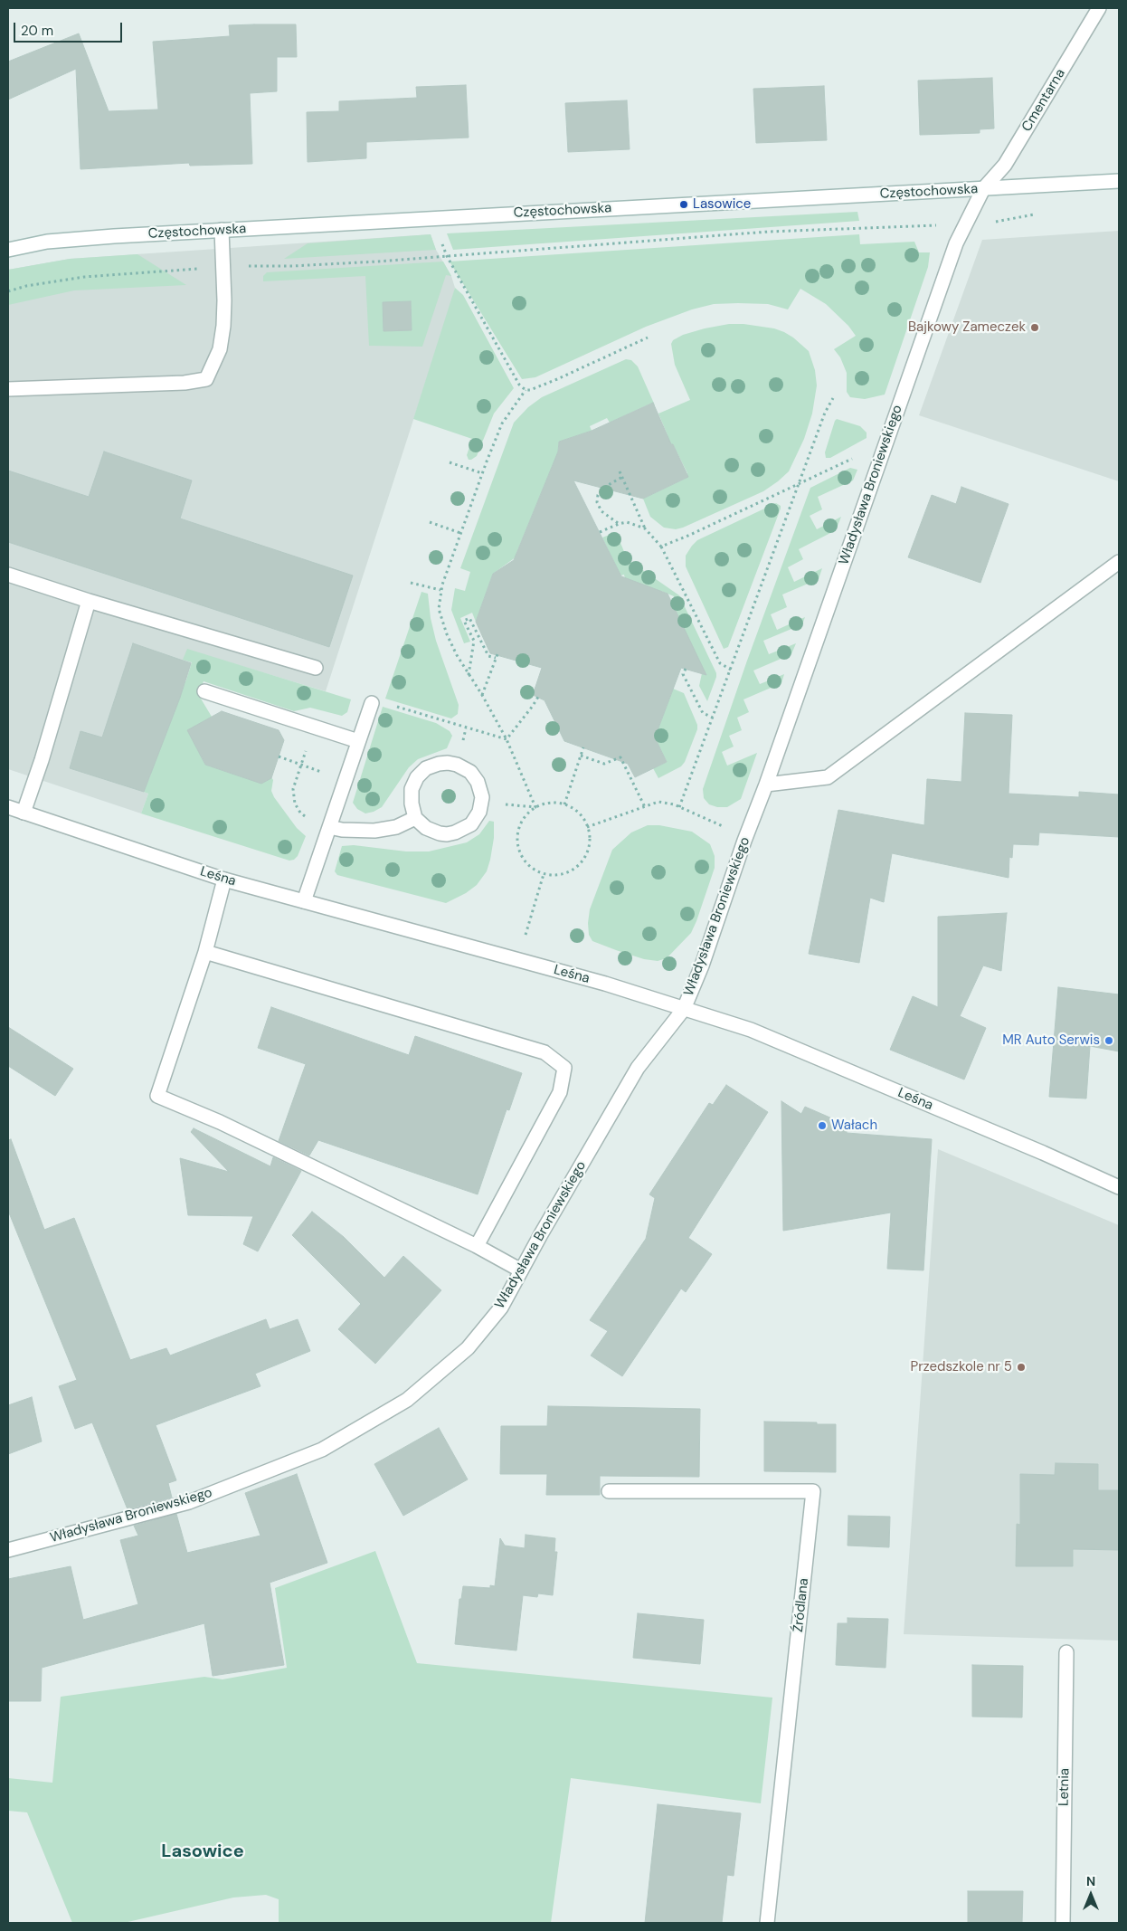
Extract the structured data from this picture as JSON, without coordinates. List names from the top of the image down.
{
  "streets": {
    "street": [
      "Cmentarna",
      "Częstochowska",
      "Władysława Broniewskiego",
      "Leśna",
      "Źródlana",
      "Letnia"
    ]
  },
  "crossings": [
    ["Cmentarna", "Częstochowska"],
    ["Cmentarna", "Władysława Broniewskiego"],
    ["Częstochowska", "Władysława Broniewskiego"],
    ["Władysława Broniewskiego", "Leśna"]
  ],
  "districts": ["Lasowice"],
  "places": [
    "Lasowice",
    "Bajkowy Zameczek",
    "MR Auto Serwis",
    "Wałach",
    "Przedszkole nr 5"
  ],
  "scale_bar": "20 m",
  "north": "top"
}
